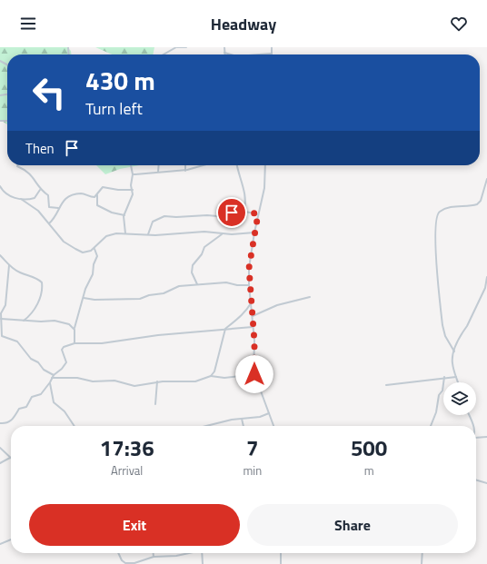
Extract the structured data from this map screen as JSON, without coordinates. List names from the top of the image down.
{
  "page": {
    "header": "Headway",
    "turn": ["430 m", "Turn left"],
    "then": "Then",
    "eta": [
      "17:36",
      "Arrival",
      "7",
      "min",
      "500",
      "m"
    ],
    "buttons": ["Exit", "Share"]
  }
}
